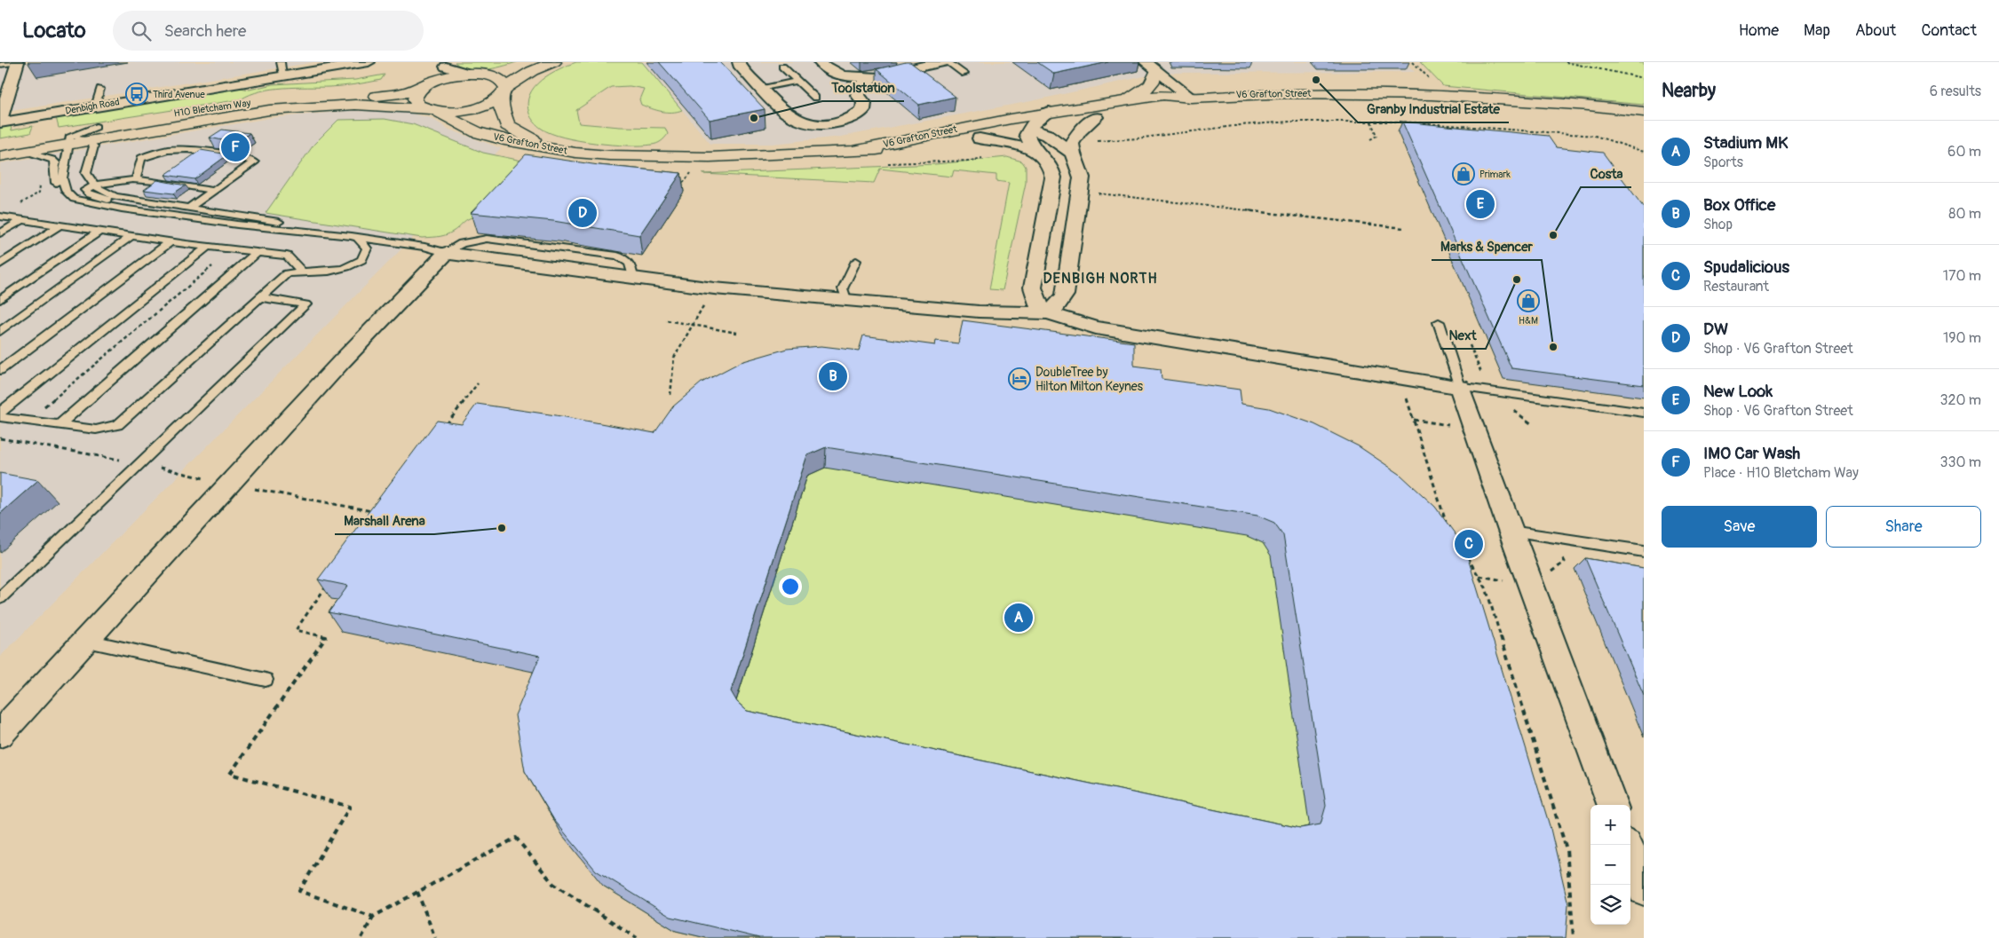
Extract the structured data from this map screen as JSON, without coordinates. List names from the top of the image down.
{
  "streets": {
    "street": ["V6 Grafton Street", "Denbigh Road", "H10 Bletcham Way"]
  },
  "crossings": [
    ["V6 Grafton Street", "H10 Bletcham Way"]
  ],
  "districts": ["DENBIGH NORTH"],
  "places": {
    "other": [
      "Granby Industrial Estate",
      "Toolstation",
      "Costa",
      "Next",
      "Marks & Spencer",
      "Marshall Arena"
    ],
    "bus stop": ["Third Avenue"],
    "shop": ["Primark", "H&M"],
    "hotel": ["DoubleTree by Hilton Milton Keynes"]
  },
  "page": {
    "header": "Locato",
    "search": "Search here",
    "nav": [
      "Home",
      "Map",
      "About",
      "Contact"
    ],
    "heading": ["Nearby", "6 results"],
    "list": [
      {
        "mark": "A",
        "name": "Stadium MK",
        "note": "Sports",
        "value": "60 m"
      },
      {
        "mark": "B",
        "name": "Box Office",
        "note": "Shop",
        "value": "80 m"
      },
      {
        "mark": "C",
        "name": "Spudalicious",
        "note": "Restaurant",
        "value": "170 m"
      },
      {
        "mark": "D",
        "name": "DW",
        "note": "Shop · V6 Grafton Street",
        "value": "190 m"
      },
      {
        "mark": "E",
        "name": "New Look",
        "note": "Shop · V6 Grafton Street",
        "value": "320 m"
      },
      {
        "mark": "F",
        "name": "IMO Car Wash",
        "note": "Place · H10 Bletcham Way",
        "value": "330 m"
      }
    ],
    "pins": [
      "F",
      "E",
      "D",
      "B",
      "C",
      "A"
    ],
    "buttons": ["Save", "Share"],
    "map_buttons": ["+", "−"]
  }
}
